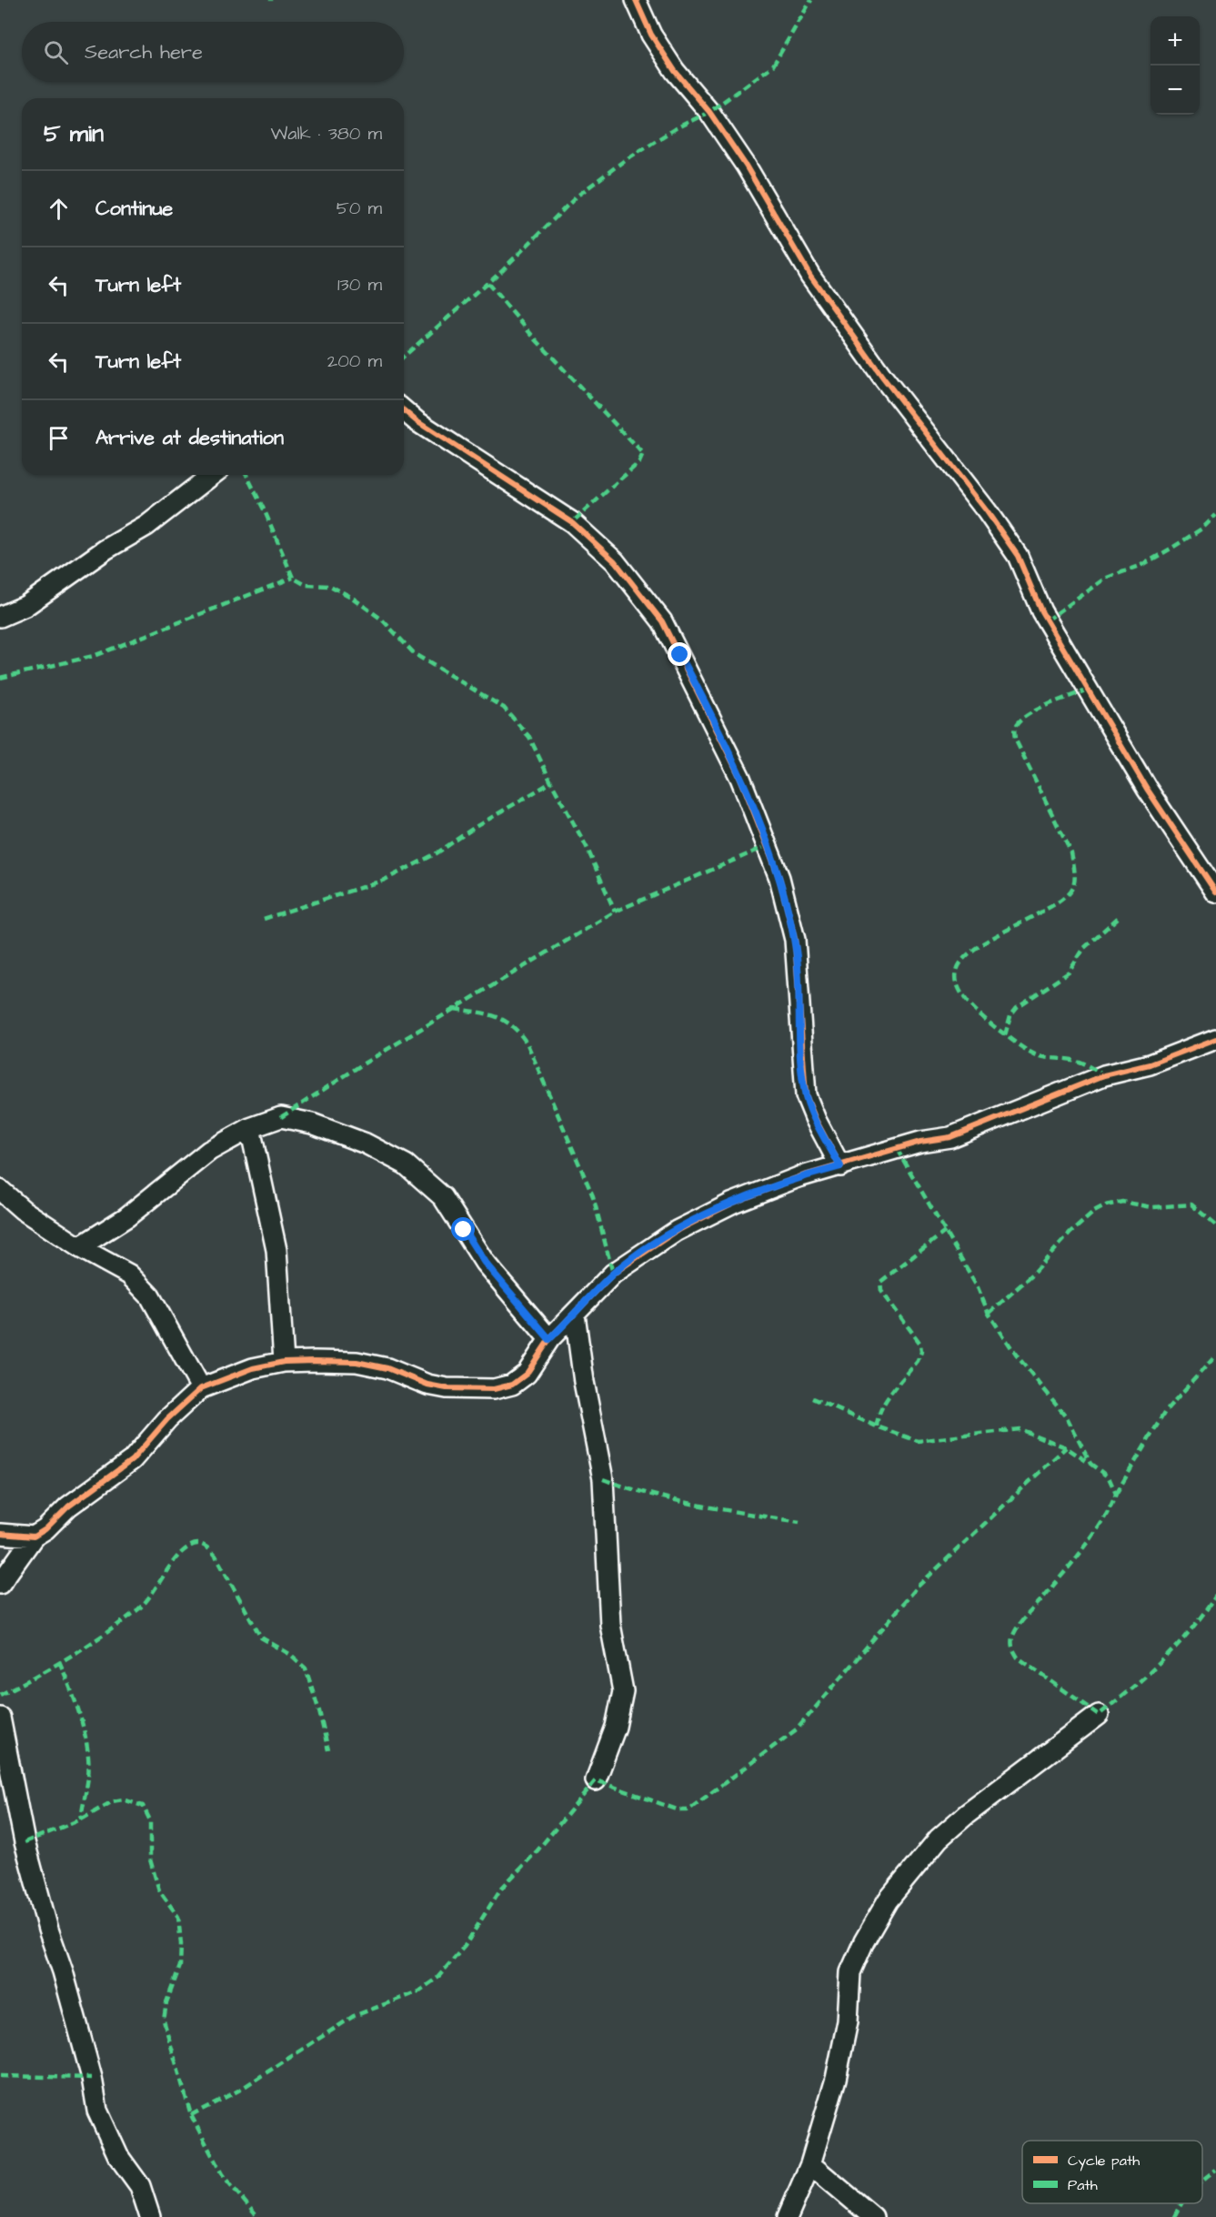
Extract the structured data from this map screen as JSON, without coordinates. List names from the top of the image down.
{
  "legend": ["Cycle path", "Path"],
  "page": {
    "map_buttons": ["+", "−"],
    "search": "Search here",
    "heading": ["5 min", "Walk · 380 m"],
    "list": [
      ["Continue", "50 m"],
      ["Turn left", "130 m"],
      ["Turn left", "200 m"],
      "Arrive at destination"
    ]
  }
}
